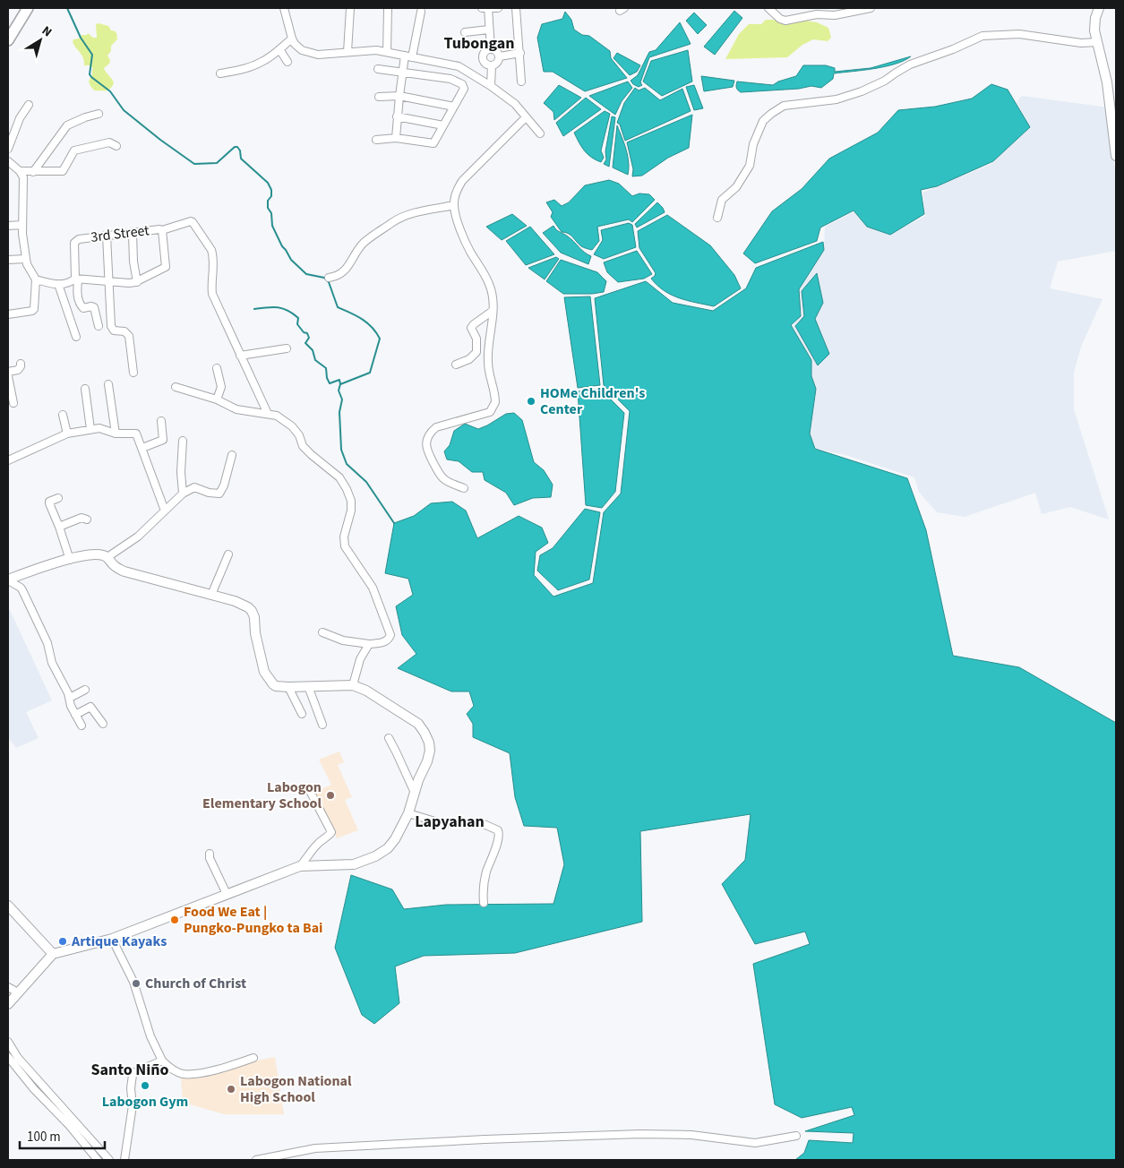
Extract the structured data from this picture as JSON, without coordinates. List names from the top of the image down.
{
  "streets": {
    "street": ["3rd Street"]
  },
  "districts": ["Tubongan", "Lapyahan", "Santo Niño"],
  "places": [
    "HOMe Children's Center",
    "Labogon Elementary School",
    "Food We Eat | Pungko-Pungko ta Bai",
    "Artique Kayaks",
    "Church of Christ",
    "Labogon Gym",
    "Labogon National High School"
  ],
  "scale_bar": "100 m",
  "north": "top right"
}
